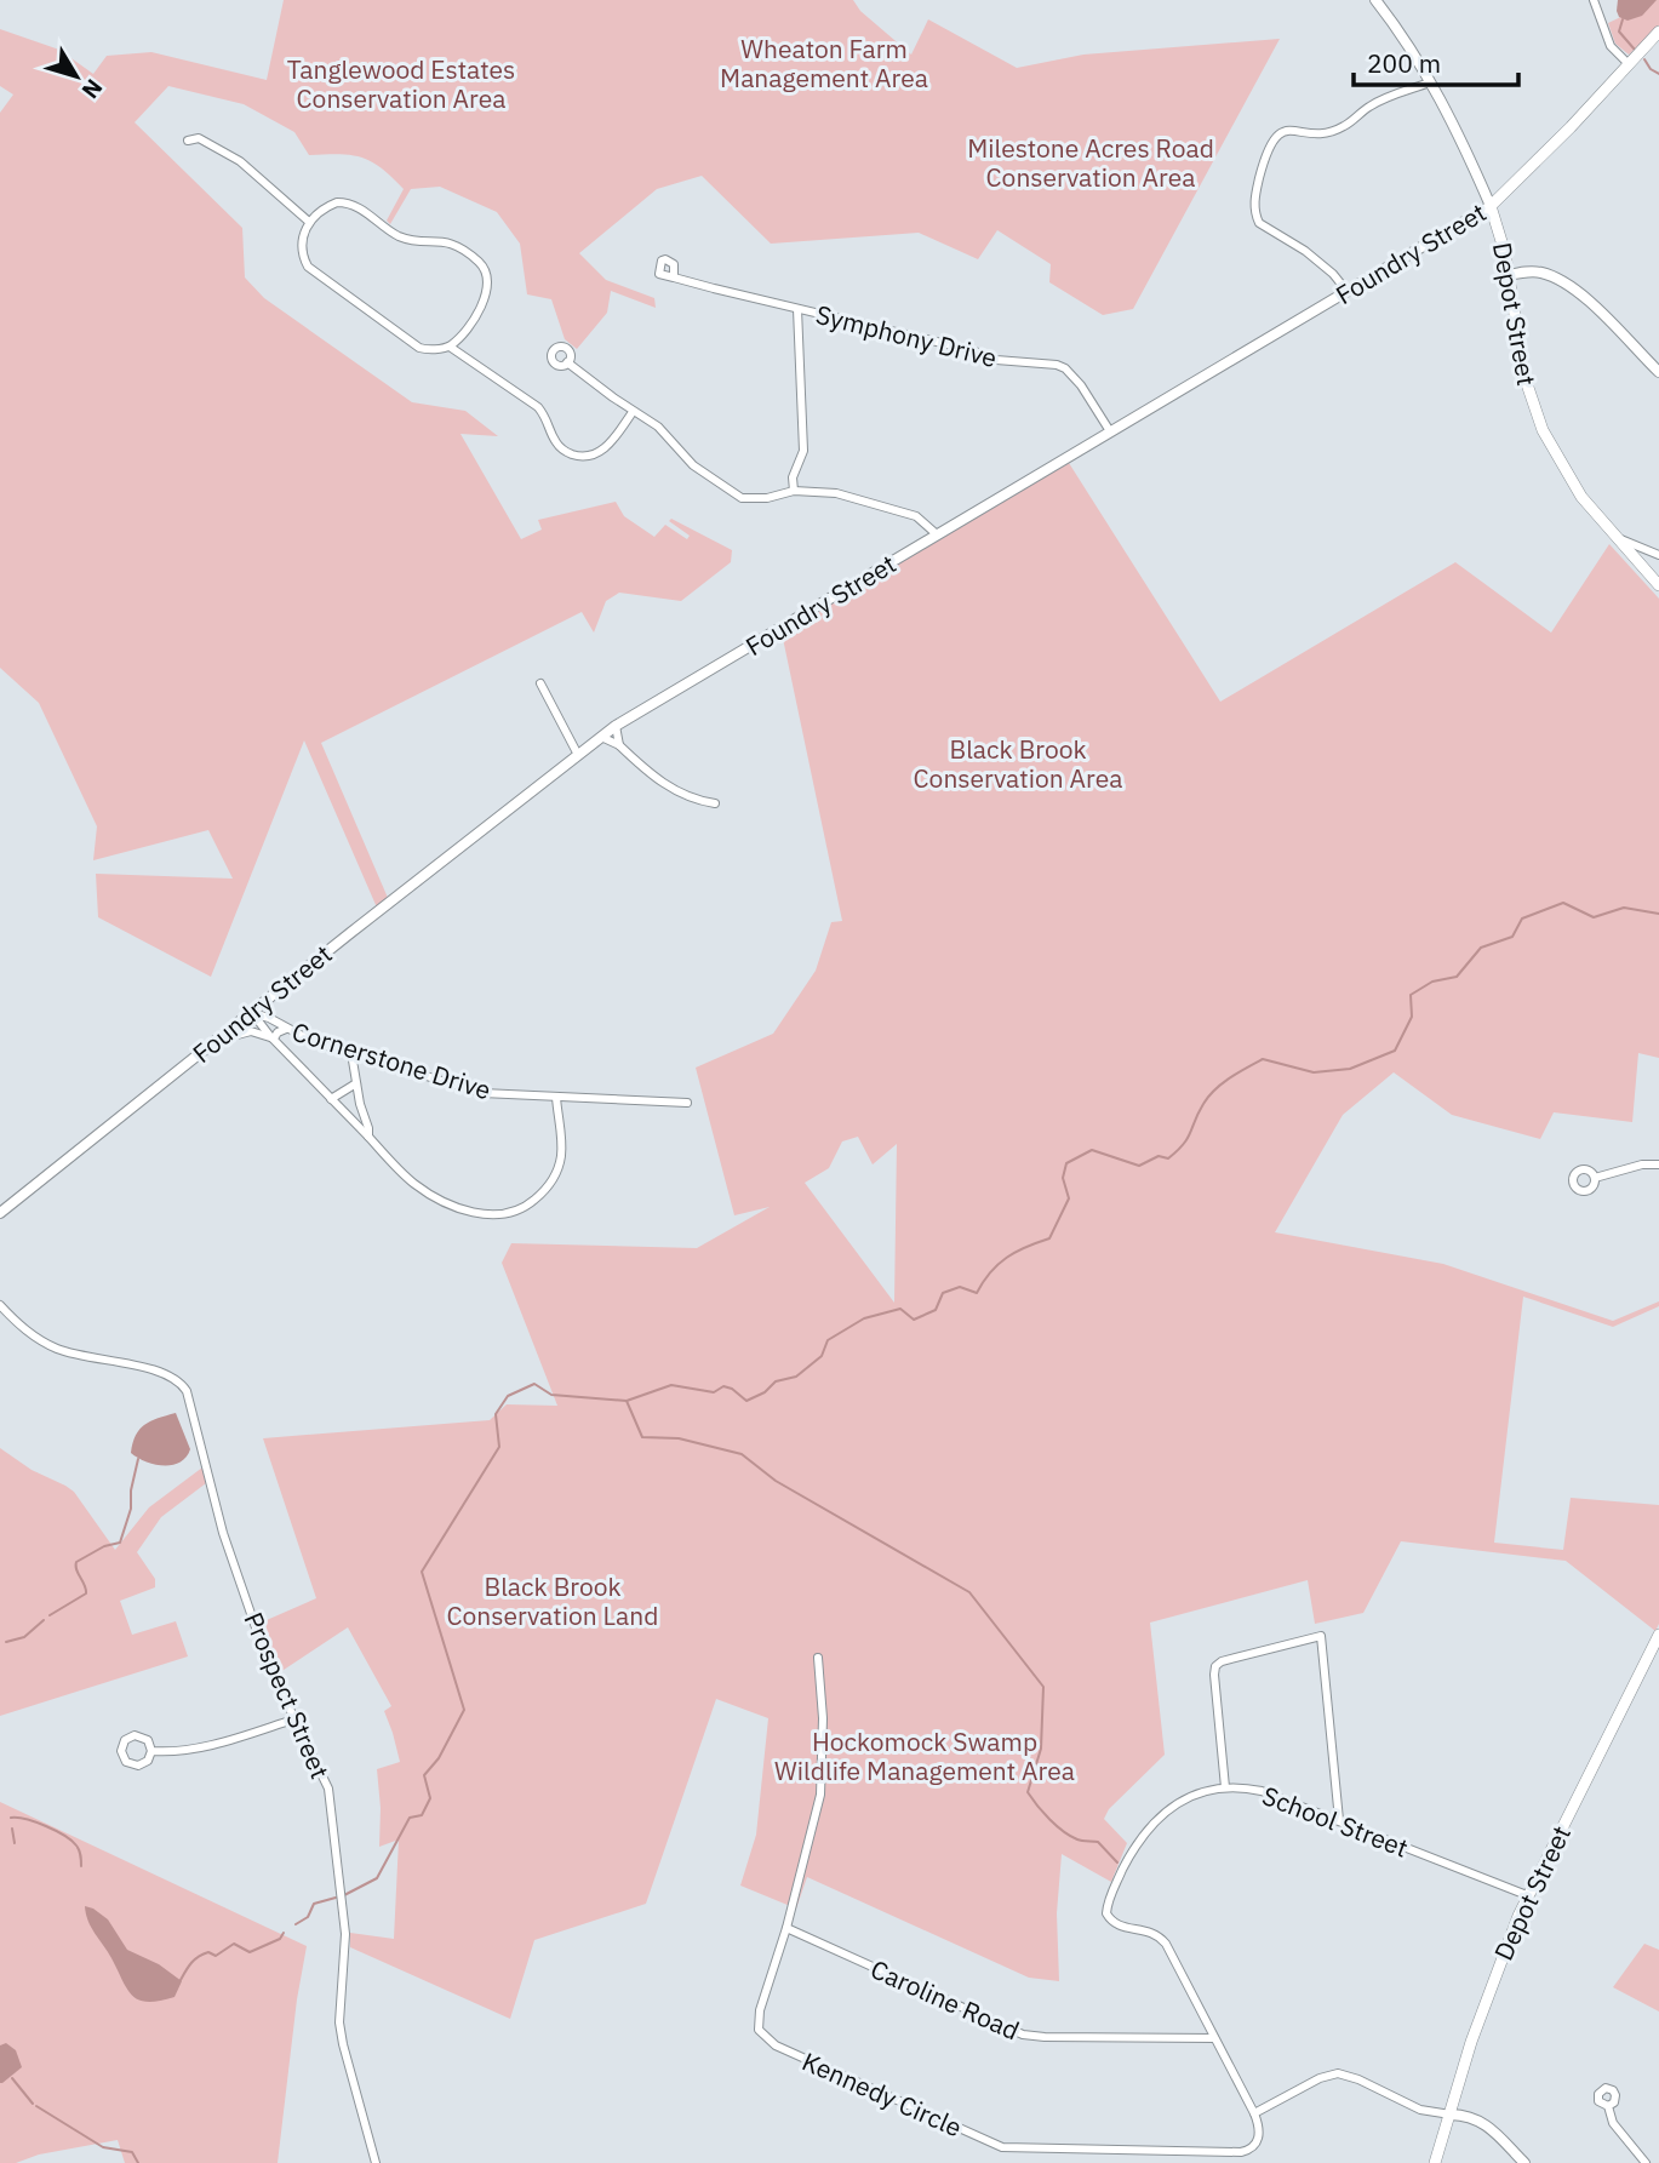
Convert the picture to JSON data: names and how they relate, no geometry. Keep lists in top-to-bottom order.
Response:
{
  "streets": {
    "highway": ["Foundry Street", "Depot Street"],
    "street": [
      "Symphony Drive",
      "Cornerstone Drive",
      "Prospect Street",
      "School Street",
      "Caroline Road",
      "Kennedy Circle"
    ]
  },
  "crossings": [
    ["Foundry Street", "Depot Street"],
    ["Foundry Street", "Symphony Drive"],
    ["Foundry Street", "Cornerstone Drive"],
    ["Depot Street", "School Street"],
    ["School Street", "Caroline Road"],
    ["Caroline Road", "Kennedy Circle"]
  ],
  "parks": [
    "Wheaton Farm Management Area",
    "Tanglewood Estates Conservation Area",
    "Milestone Acres Road Conservation Area",
    "Black Brook Conservation Area",
    "Black Brook Conservation Land",
    "Hockomock Swamp Wildlife Management Area"
  ],
  "scale_bar": "200 m",
  "north": "bottom right"
}
